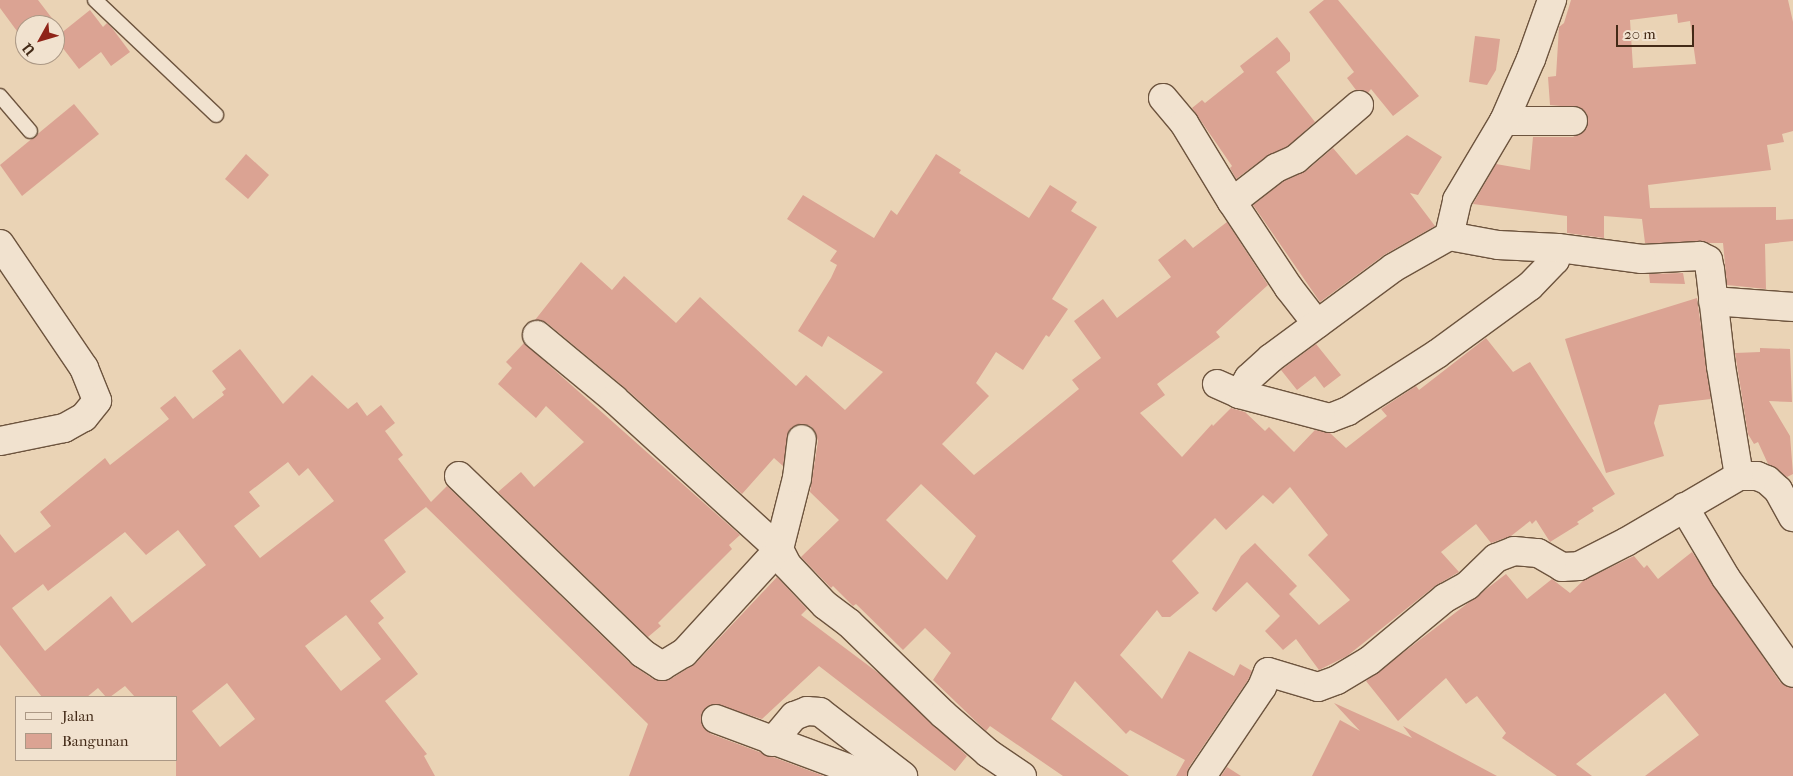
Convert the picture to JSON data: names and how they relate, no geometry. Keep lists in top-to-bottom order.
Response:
{
  "legend": ["Jalan", "Bangunan"],
  "scale_bar": "20 m",
  "north": "bottom left"
}
